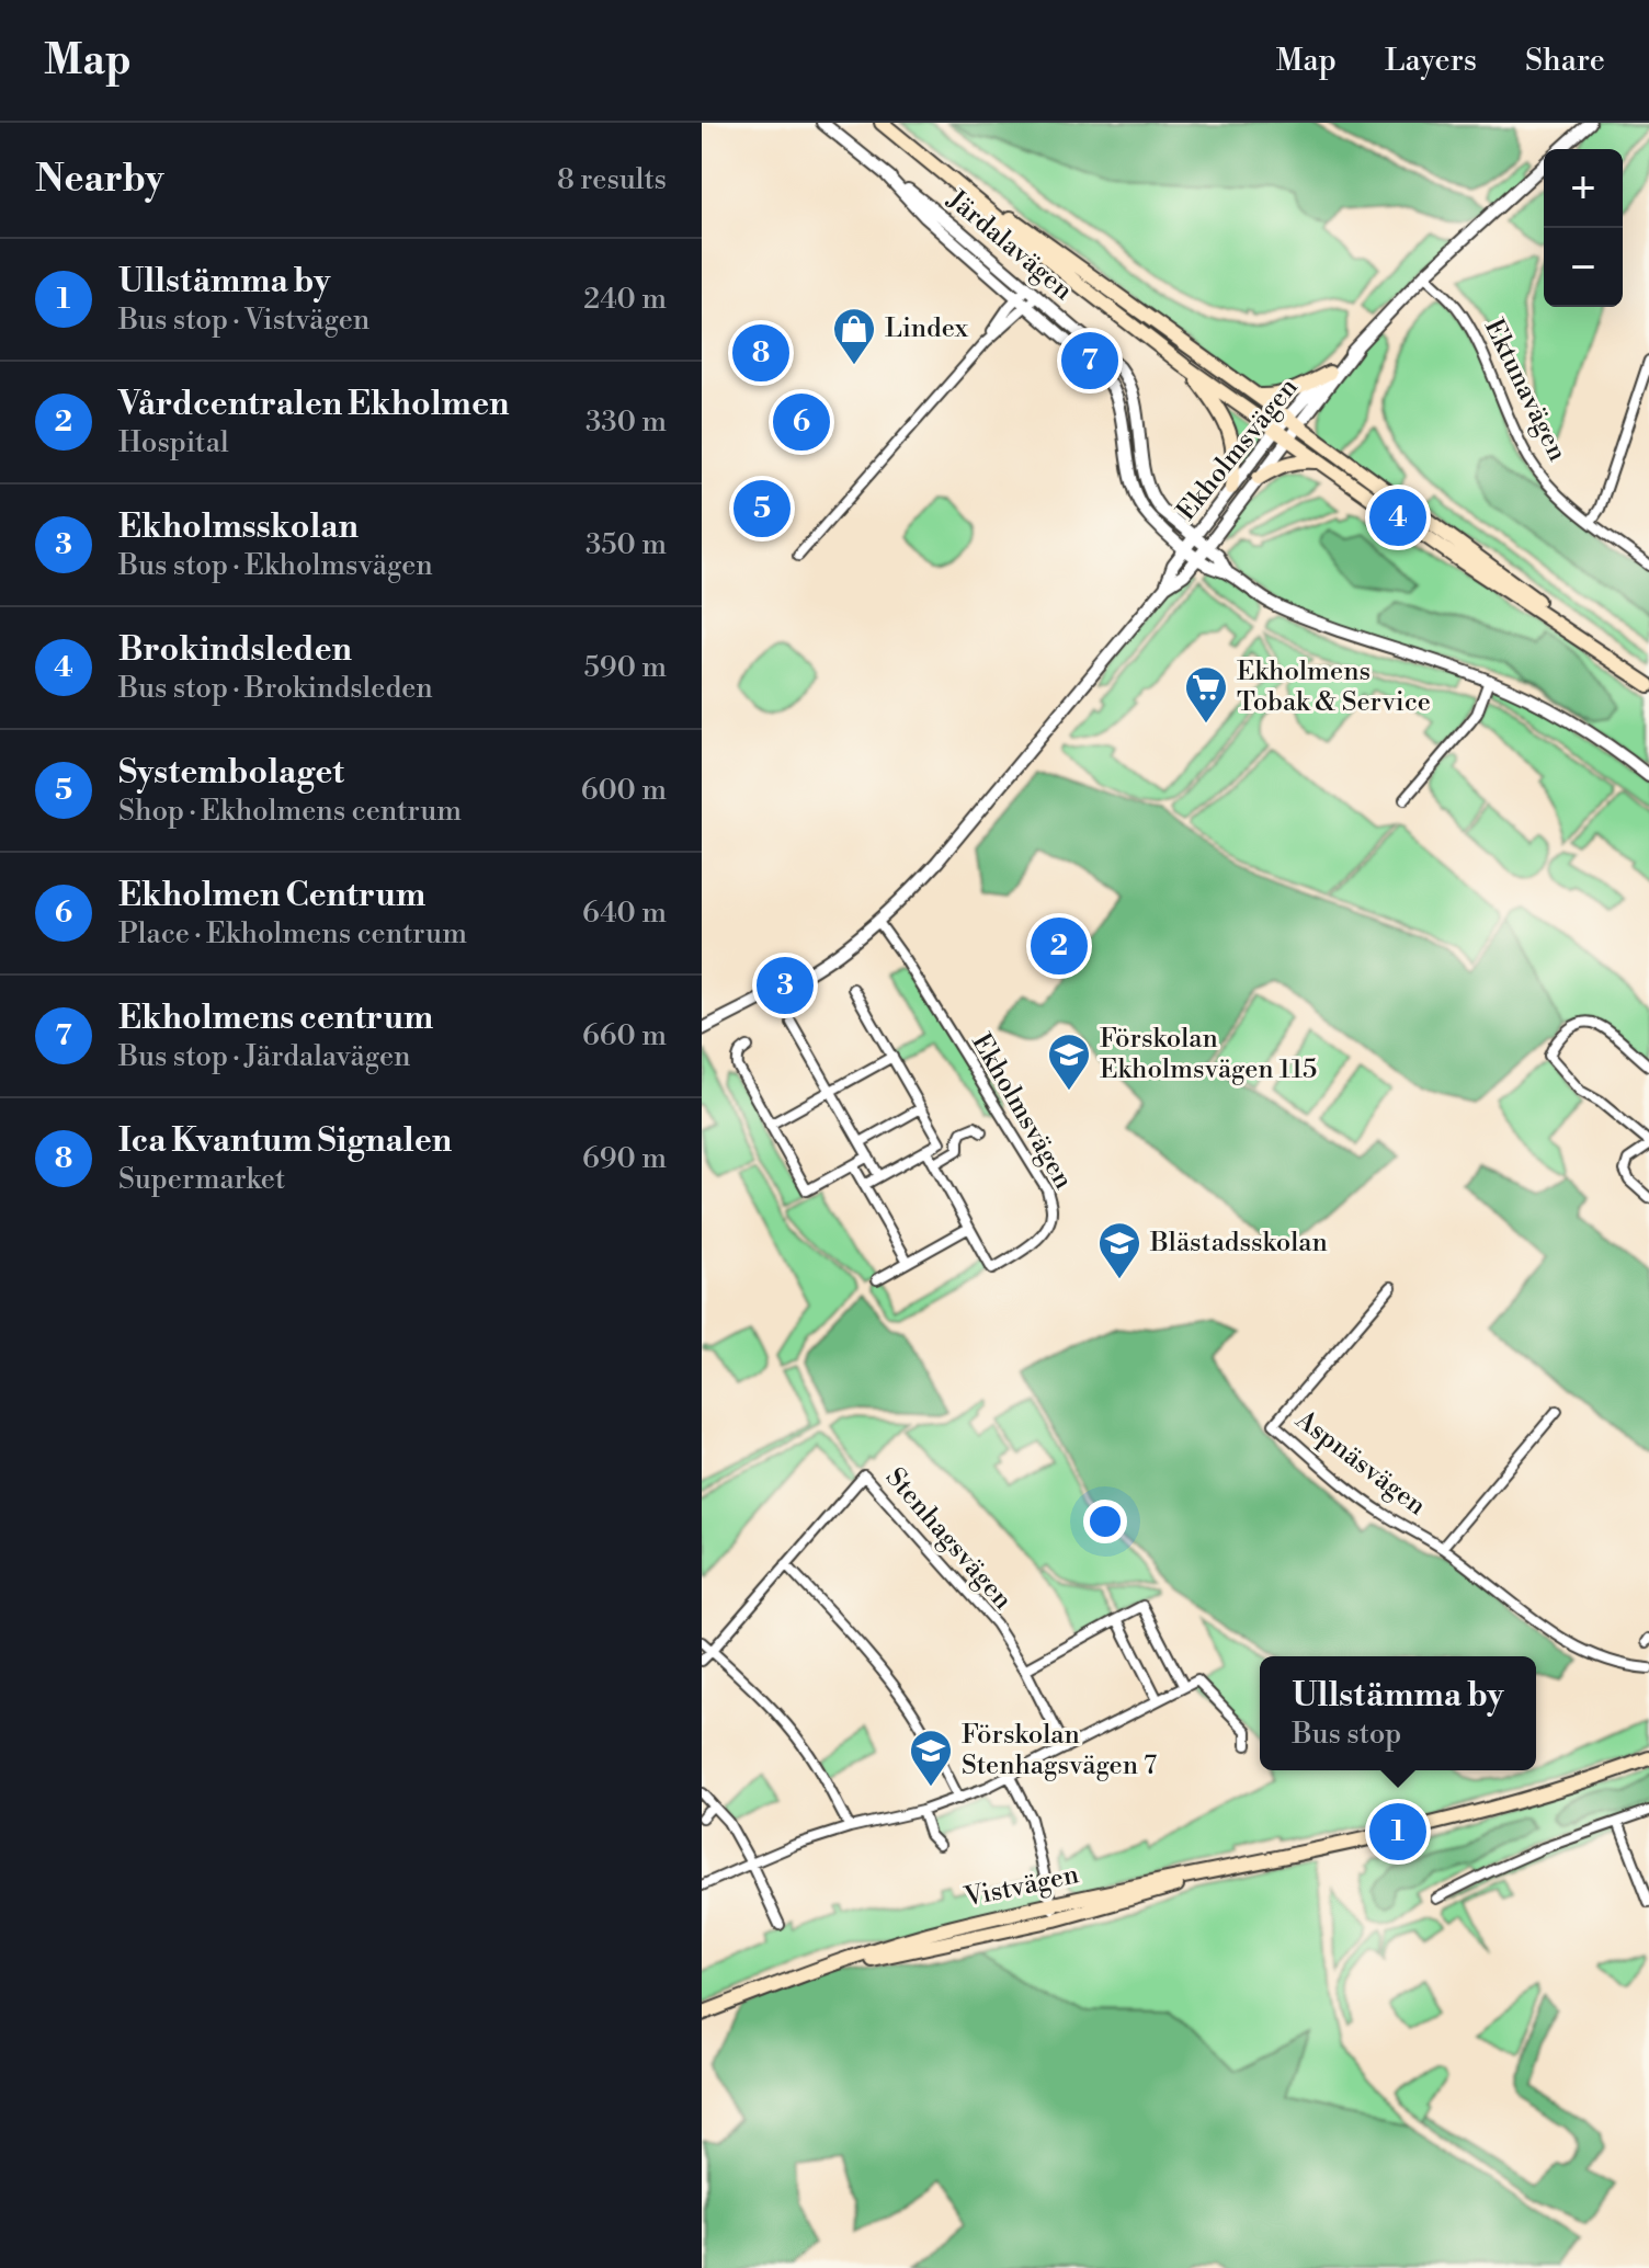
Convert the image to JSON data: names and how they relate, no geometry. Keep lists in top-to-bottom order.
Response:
{
  "streets": {
    "main road": ["Vistvägen"],
    "street": [
      "Järdalavägen",
      "Ektunavägen",
      "Ekholmsvägen",
      "Aspnäsvägen",
      "Stenhagsvägen"
    ]
  },
  "crossings": [
    ["Järdalavägen", "Ekholmsvägen"],
    ["Ektunavägen", "Ekholmsvägen"]
  ],
  "places": {
    "shop": ["Lindex"],
    "supermarket": ["Ekholmens Tobak & Service"],
    "school or university": ["Förskolan Ekholmsvägen 115", "Blästadsskolan", "Förskolan Stenhagsvägen 7"]
  },
  "page": {
    "header": "Map",
    "nav": ["Map", "Layers", "Share"],
    "heading": ["Nearby", "8 results"],
    "map_buttons": ["+", "−"],
    "list": [
      {
        "mark": "1",
        "name": "Ullstämma by",
        "note": "Bus stop · Vistvägen",
        "value": "240 m"
      },
      {
        "mark": "2",
        "name": "Vårdcentralen Ekholmen",
        "note": "Hospital",
        "value": "330 m"
      },
      {
        "mark": "3",
        "name": "Ekholmsskolan",
        "note": "Bus stop · Ekholmsvägen",
        "value": "350 m"
      },
      {
        "mark": "4",
        "name": "Brokindsleden",
        "note": "Bus stop · Brokindsleden",
        "value": "590 m"
      },
      {
        "mark": "5",
        "name": "Systembolaget",
        "note": "Shop · Ekholmens centrum",
        "value": "600 m"
      },
      {
        "mark": "6",
        "name": "Ekholmen Centrum",
        "note": "Place · Ekholmens centrum",
        "value": "640 m"
      },
      {
        "mark": "7",
        "name": "Ekholmens centrum",
        "note": "Bus stop · Järdalavägen",
        "value": "660 m"
      },
      {
        "mark": "8",
        "name": "Ica Kvantum Signalen",
        "note": "Supermarket",
        "value": "690 m"
      }
    ],
    "pins": [
      "8",
      "7",
      "6",
      "5",
      "4",
      "2",
      "3",
      "1"
    ],
    "popup": ["Ullstämma by", "Bus stop"]
  }
}
